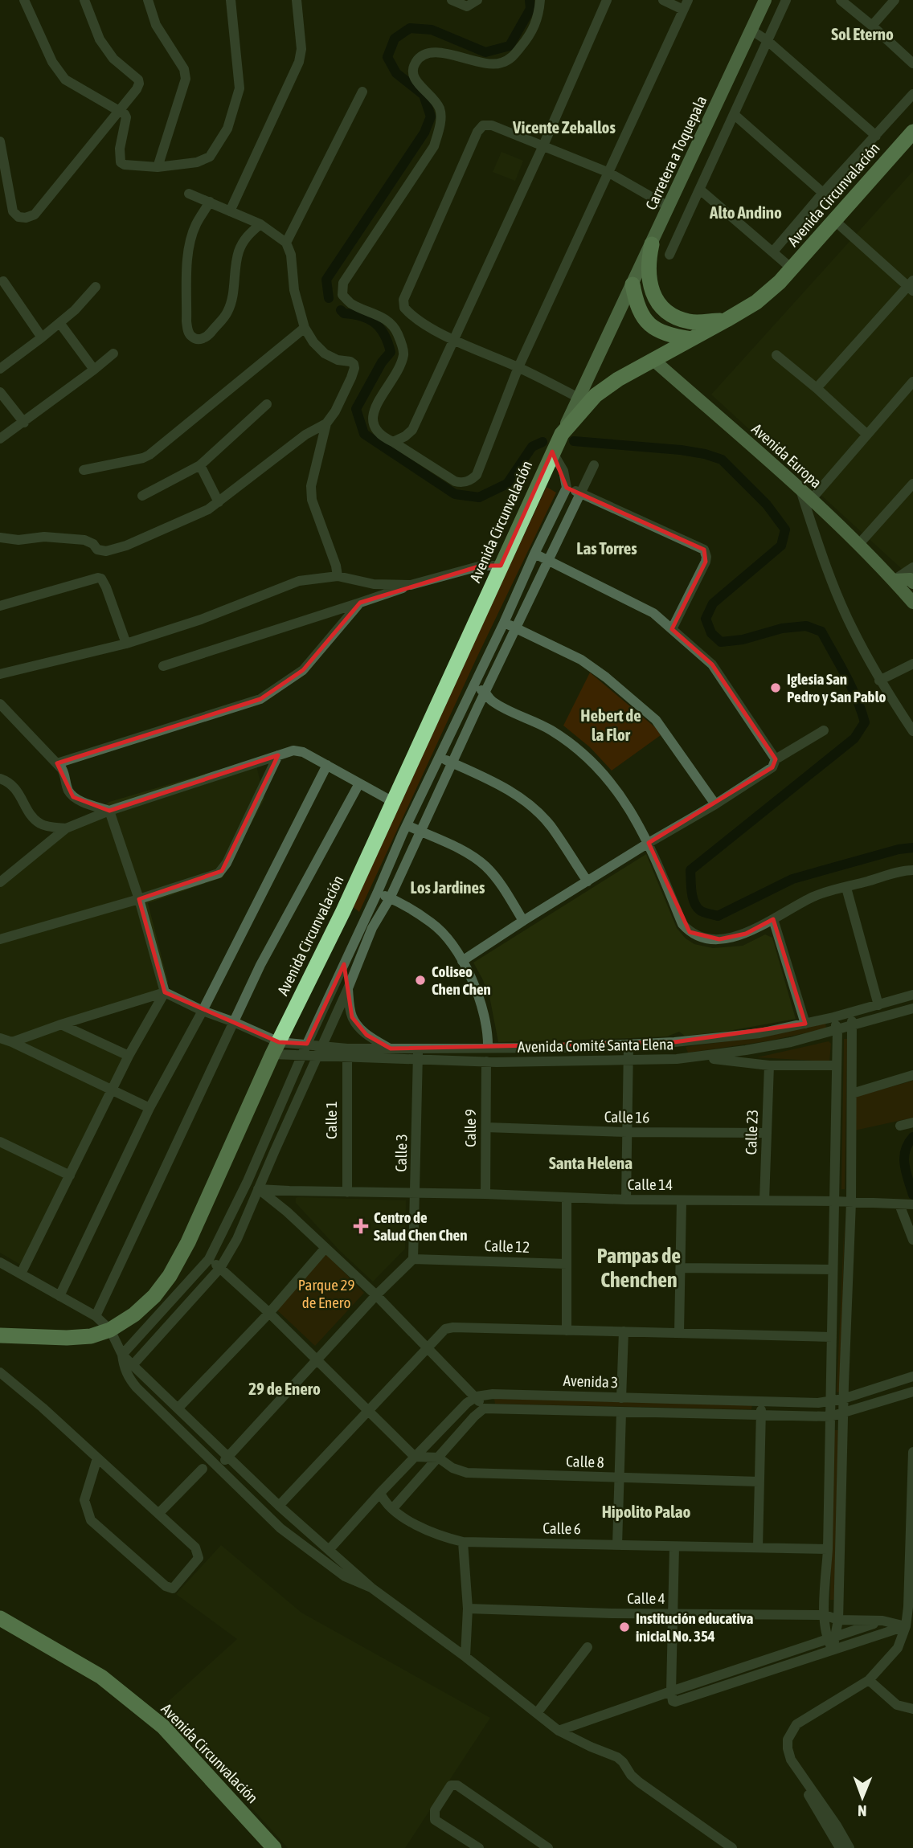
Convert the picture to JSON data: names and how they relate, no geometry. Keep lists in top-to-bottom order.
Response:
{
  "streets": {
    "highway": ["Avenida Circunvalación"],
    "main road": ["Carretera a Toquepala", "Avenida Europa"],
    "street": [
      "Avenida Comité Santa Elena",
      "Calle 16",
      "Calle 1",
      "Calle 9",
      "Calle 23",
      "Calle 3",
      "Calle 14",
      "Calle 12",
      "Avenida 3",
      "Calle 8",
      "Calle 6",
      "Calle 4"
    ]
  },
  "crossings": [
    ["Carretera a Toquepala", "Avenida Circunvalación"],
    ["Avenida Circunvalación", "Avenida Europa"],
    ["Avenida Circunvalación", "Avenida Comité Santa Elena"],
    ["Avenida Comité Santa Elena", "Calle 1"],
    ["Avenida Comité Santa Elena", "Calle 9"],
    ["Avenida Comité Santa Elena", "Calle 3"],
    ["Calle 16", "Calle 9"],
    ["Calle 16", "Calle 23"],
    ["Calle 1", "Calle 14"],
    ["Calle 9", "Calle 14"],
    ["Calle 23", "Calle 14"],
    ["Calle 3", "Calle 14"],
    ["Calle 3", "Calle 12"]
  ],
  "districts": [
    "Sol Eterno",
    "Vicente Zeballos",
    "Alto Andino",
    "Las Torres",
    "Hebert de la Flor",
    "Los Jardines",
    "Santa Helena",
    "Pampas de Chenchen",
    "29 de Enero",
    "Hipolito Palao"
  ],
  "parks": ["Parque 29 de Enero"],
  "places": {
    "other": ["Iglesia San Pedro y San Pablo", "Coliseo Chen Chen", "Institución educativa inicial No. 354"],
    "health": ["Centro de Salud Chen Chen"]
  },
  "north": "bottom"
}
